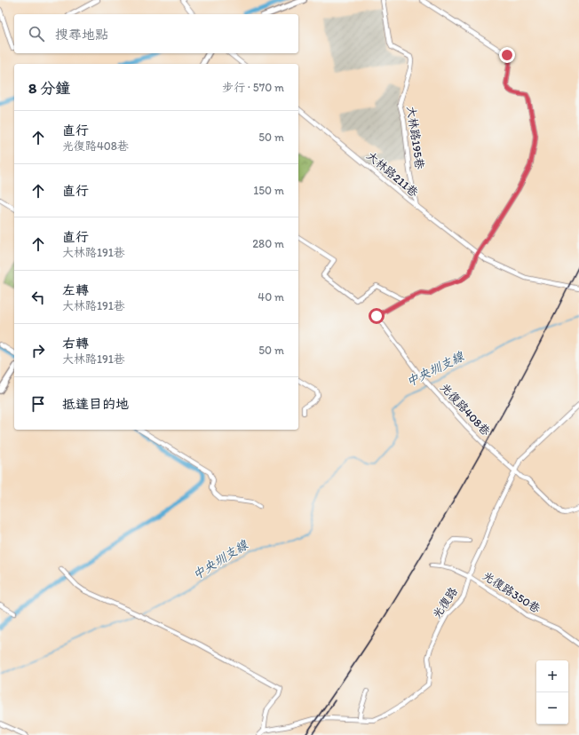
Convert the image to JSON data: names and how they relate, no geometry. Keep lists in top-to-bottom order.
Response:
{
  "streets": {
    "street": [
      "大林路195巷",
      "大林路211巷",
      "光復路408巷",
      "光復路350巷",
      "光復路"
    ]
  },
  "crossings": [
    ["大林路195巷", "大林路211巷"],
    ["光復路408巷", "光復路"],
    ["光復路350巷", "光復路"]
  ],
  "water": ["中央圳支線"],
  "page": {
    "search": "搜尋地點",
    "heading": ["8 分鐘", "步行 · 570 m"],
    "list": [
      ["直行", "光復路408巷", "50 m"],
      ["直行", "150 m"],
      ["直行", "大林路191巷", "280 m"],
      ["左轉", "大林路191巷", "40 m"],
      ["右轉", "大林路191巷", "50 m"],
      "抵達目的地"
    ],
    "map_buttons": ["+", "−"]
  }
}
